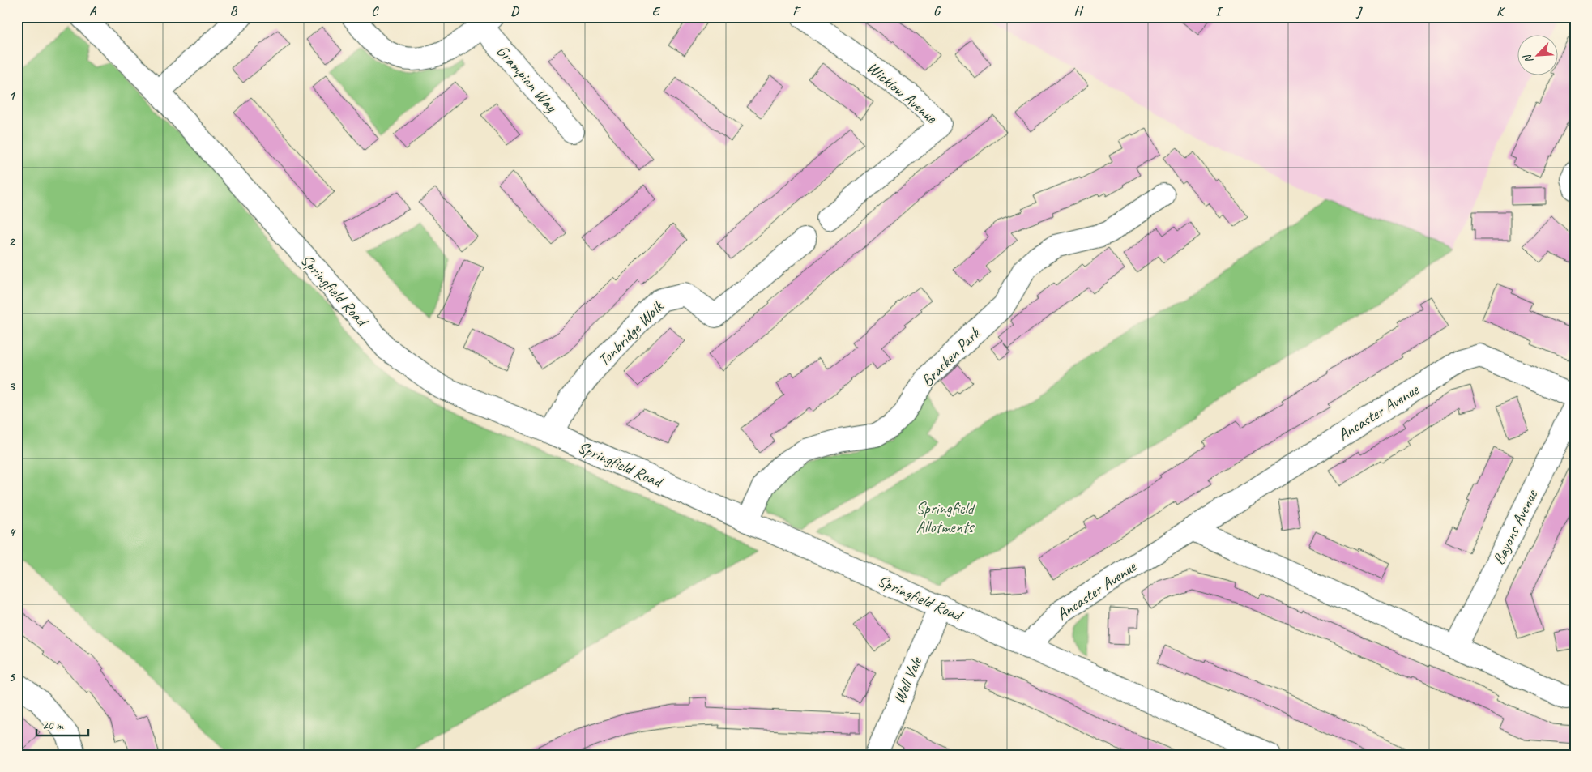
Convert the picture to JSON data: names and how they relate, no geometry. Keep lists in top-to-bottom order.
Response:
{
  "streets": {
    "street": [
      "Grampian Way",
      "Wicklow Avenue",
      "Springfield Road",
      "Tonbridge Walk",
      "Bracken Park",
      "Ancaster Avenue",
      "Bayons Avenue",
      "Well Vale"
    ]
  },
  "crossings": [
    ["Springfield Road", "Tonbridge Walk"],
    ["Springfield Road", "Bracken Park"],
    ["Springfield Road", "Ancaster Avenue"],
    ["Springfield Road", "Well Vale"]
  ],
  "parks": ["Springfield Allotments"],
  "scale_bar": "20 m",
  "north": "bottom left",
  "grid": {
    "columns": [
      "A",
      "B",
      "C",
      "D",
      "E",
      "F",
      "G",
      "H",
      "I",
      "J",
      "K"
    ],
    "rows": [
      "1",
      "2",
      "3",
      "4",
      "5"
    ]
  }
}
